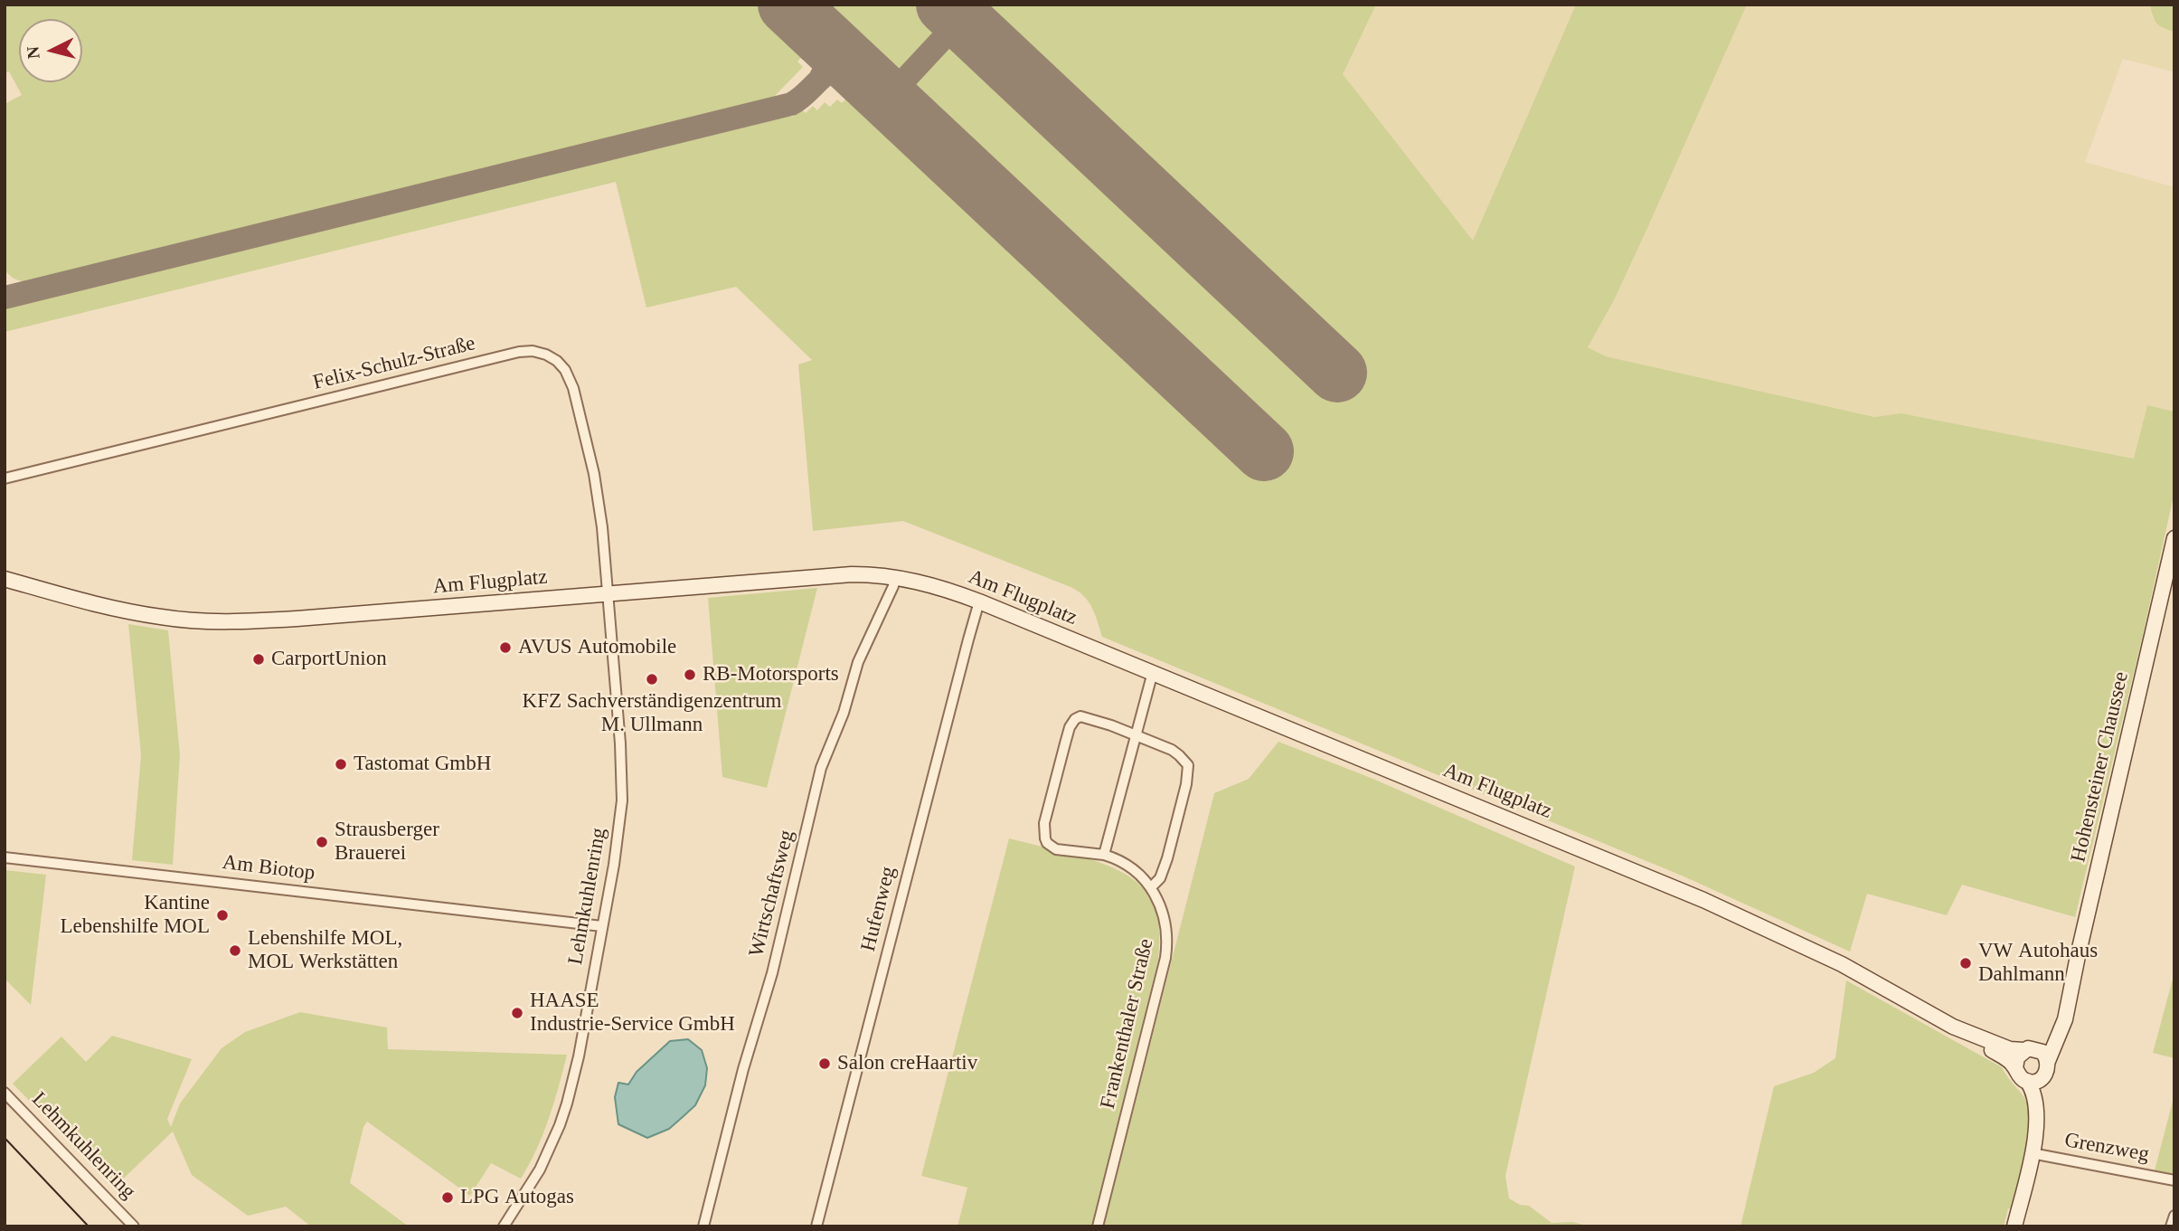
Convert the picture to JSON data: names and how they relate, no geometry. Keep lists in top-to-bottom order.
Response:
{
  "streets": {
    "street": [
      "Felix-Schulz-Straße",
      "Am Flugplatz",
      "Hohensteiner Chaussee",
      "Am Biotop",
      "Wirtschaftsweg",
      "Lehmkuhlenring",
      "Hufenweg",
      "Frankenthaler Straße",
      "Grenzweg"
    ]
  },
  "crossings": [
    ["Felix-Schulz-Straße", "Am Flugplatz"],
    ["Felix-Schulz-Straße", "Lehmkuhlenring"],
    ["Am Flugplatz", "Hohensteiner Chaussee"],
    ["Am Flugplatz", "Wirtschaftsweg"],
    ["Am Flugplatz", "Lehmkuhlenring"],
    ["Am Flugplatz", "Hufenweg"],
    ["Am Biotop", "Lehmkuhlenring"]
  ],
  "places": [
    "AVUS Automobile",
    "CarportUnion",
    "RB-Motorsports",
    "KFZ Sachverständigenzentrum M. Ullmann",
    "Tastomat GmbH",
    "Strausberger Brauerei",
    "Kantine Lebenshilfe MOL",
    "Lebenshilfe MOL, MOL Werkstätten",
    "VW Autohaus Dahlmann",
    "HAASE Industrie-Service GmbH",
    "Salon creHaartiv",
    "LPG Autogas"
  ],
  "north": "left"
}
